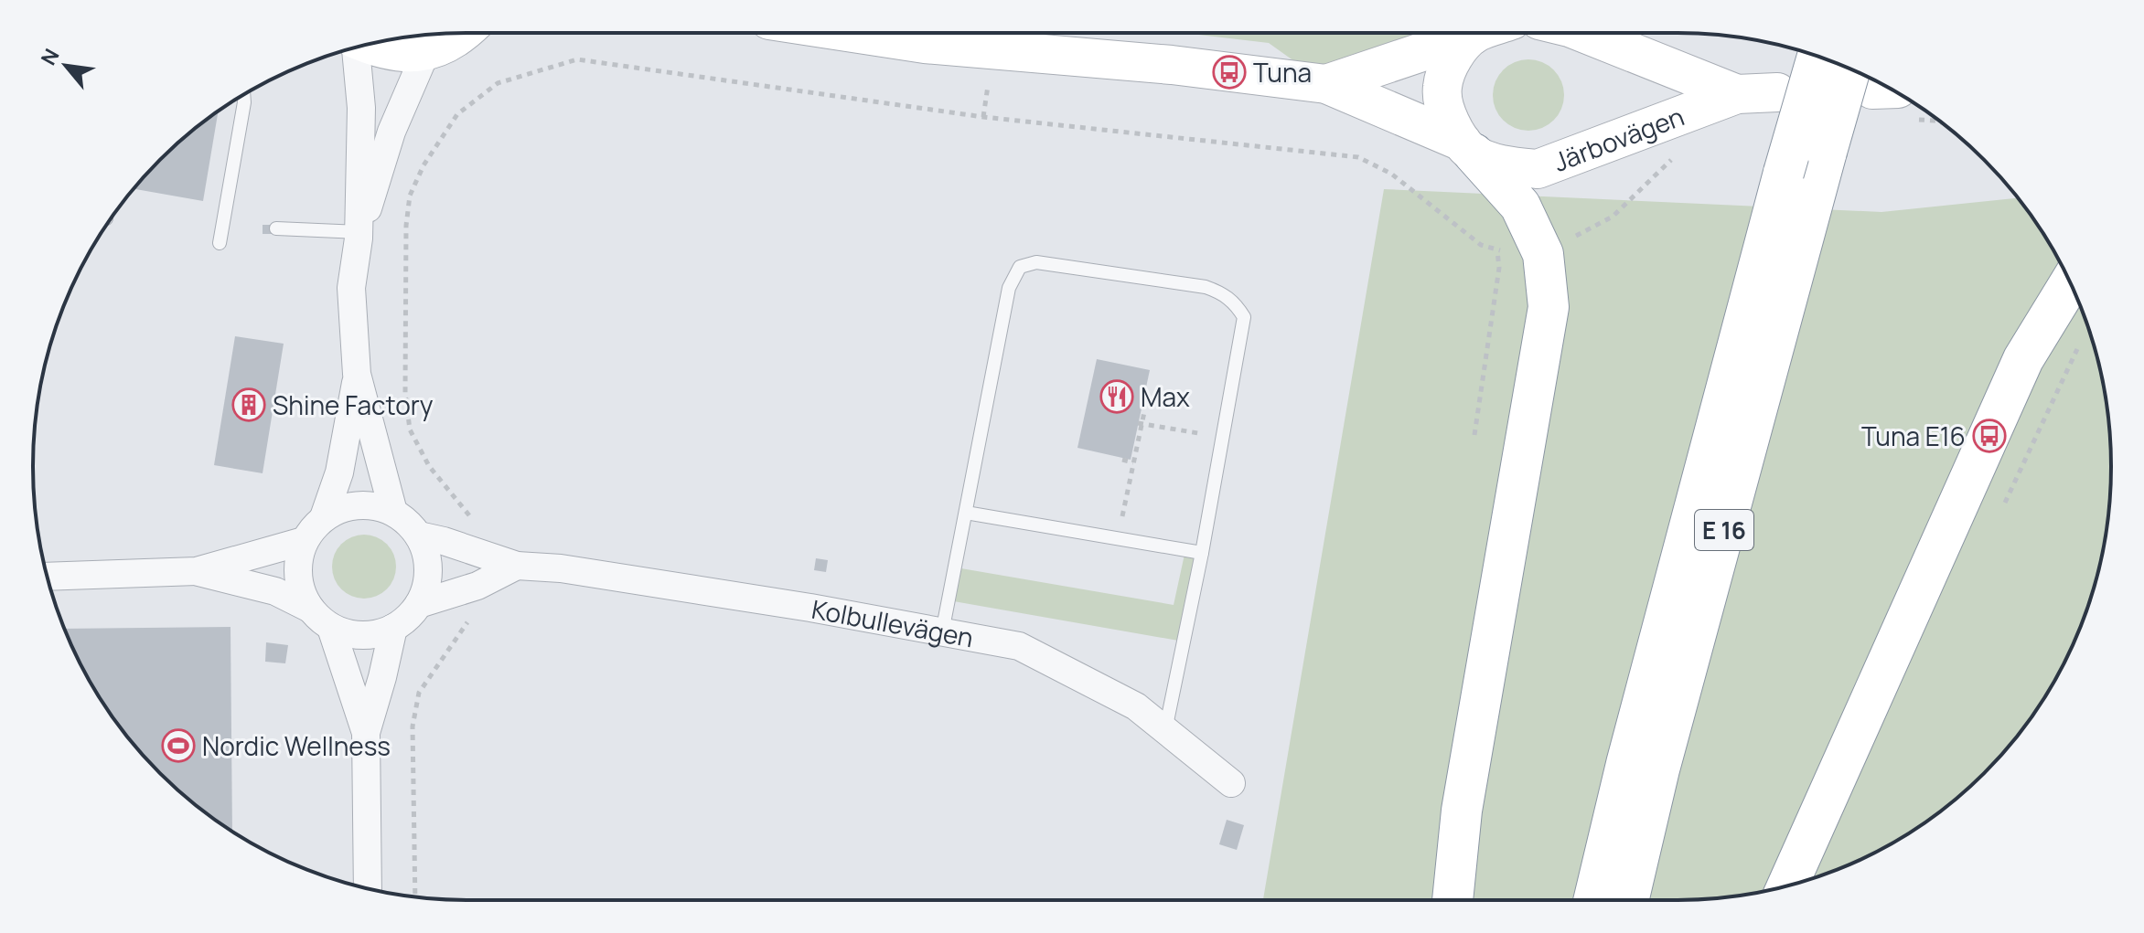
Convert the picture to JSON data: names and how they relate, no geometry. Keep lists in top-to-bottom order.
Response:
{
  "streets": {
    "highway": ["E 16"],
    "main road": ["Järbovägen"],
    "street": ["Kolbullevägen"]
  },
  "places": {
    "bus stop": ["Tuna", "Tuna E16"],
    "restaurant": ["Max"],
    "building": ["Shine Factory"],
    "sports": ["Nordic Wellness"]
  },
  "north": "top left"
}
